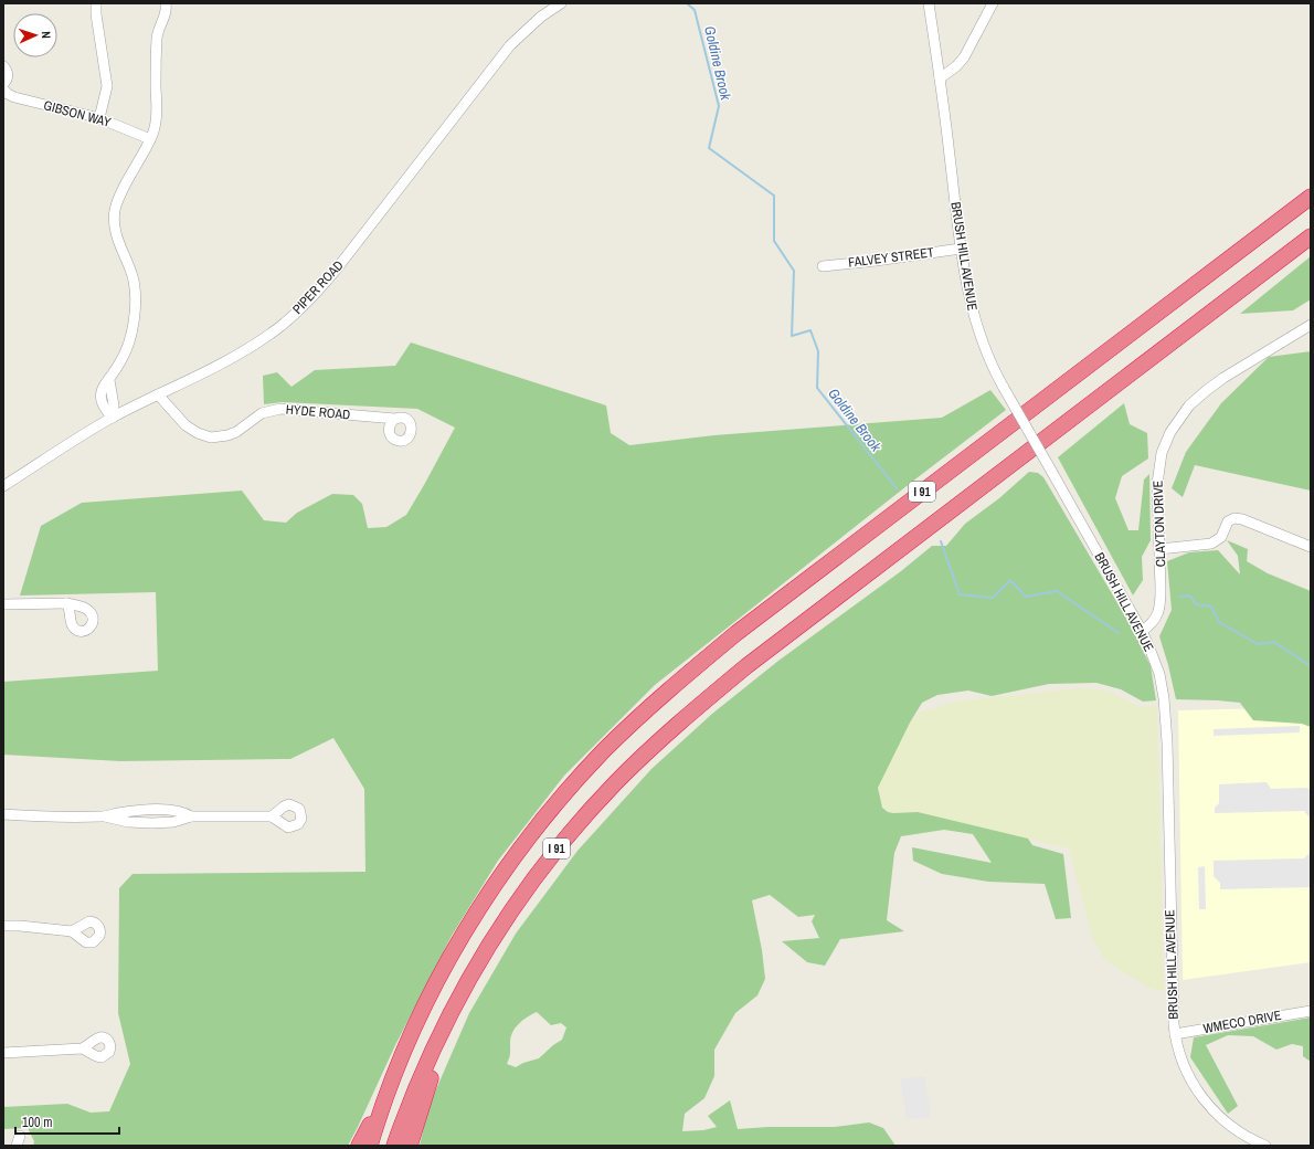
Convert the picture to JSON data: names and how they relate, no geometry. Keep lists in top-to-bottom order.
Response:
{
  "streets": {
    "highway": ["I 91"],
    "street": [
      "GIBSON WAY",
      "BRUSH HILL AVENUE",
      "FALVEY STREET",
      "PIPER ROAD",
      "HYDE ROAD",
      "CLAYTON DRIVE",
      "WMECO DRIVE"
    ]
  },
  "crossings": [
    ["BRUSH HILL AVENUE", "FALVEY STREET"],
    ["BRUSH HILL AVENUE", "CLAYTON DRIVE"],
    ["BRUSH HILL AVENUE", "WMECO DRIVE"],
    ["PIPER ROAD", "HYDE ROAD"]
  ],
  "water": ["Goldine Brook"],
  "scale_bar": "100 m",
  "north": "right"
}
